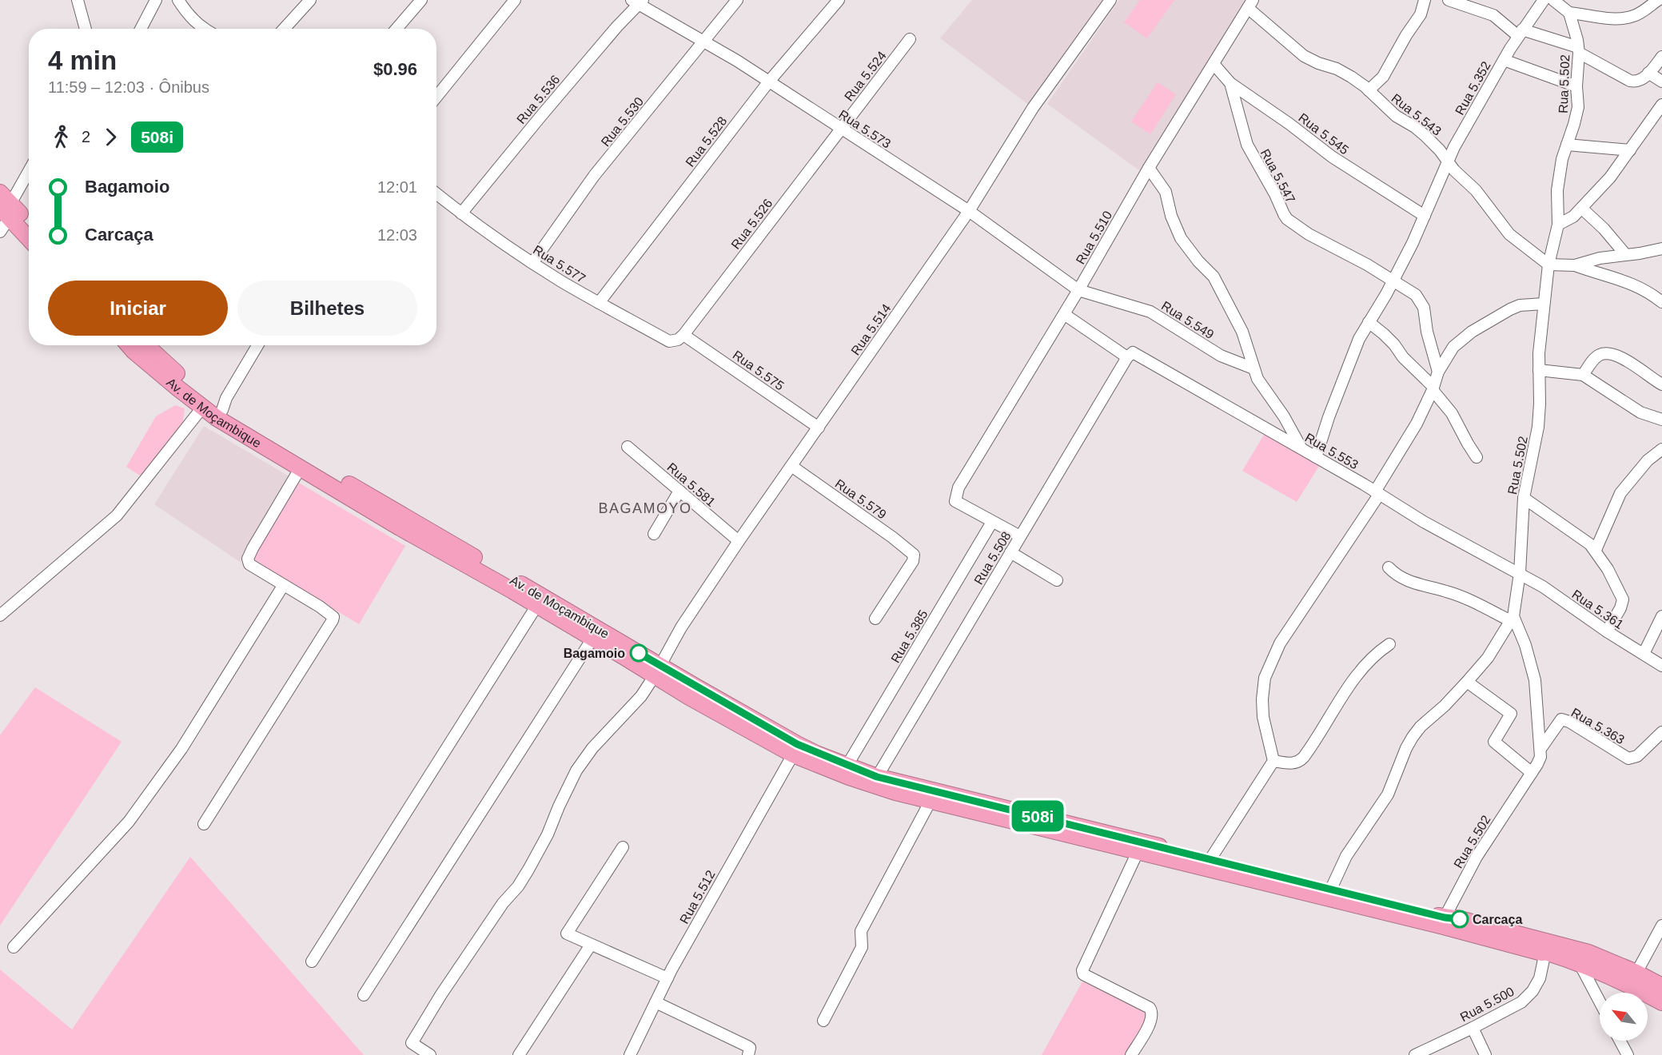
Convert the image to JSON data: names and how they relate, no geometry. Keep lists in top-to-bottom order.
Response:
{
  "streets": {
    "highway": ["Av. de Moçambique"],
    "street": [
      "Rua 5.524",
      "Rua 5.502",
      "Rua 5.352",
      "Rua 5.536",
      "Rua 5.543",
      "Rua 5.530",
      "Rua 5.573",
      "Rua 5.545",
      "Rua 5.528",
      "Rua 5.547",
      "Rua 5.526",
      "Rua 5.510",
      "Rua 5.577",
      "Rua 5.549",
      "Rua 5.514",
      "Rua 5.575",
      "Rua 5.553",
      "Rua 5.581",
      "Rua 5.579",
      "Rua 5.508",
      "Rua 5.361",
      "Rua 5.385",
      "Rua 5.363",
      "Rua 5.512",
      "Rua 5.500"
    ]
  },
  "crossings": [
    ["Rua 5.524", "Rua 5.573"],
    ["Rua 5.524", "Rua 5.526"],
    ["Rua 5.502", "Rua 5.543"],
    ["Rua 5.502", "Av. de Moçambique"],
    ["Rua 5.502", "Rua 5.553"],
    ["Rua 5.502", "Rua 5.361"],
    ["Rua 5.502", "Rua 5.363"],
    ["Rua 5.352", "Rua 5.543"],
    ["Rua 5.352", "Rua 5.545"],
    ["Rua 5.352", "Rua 5.547"],
    ["Rua 5.352", "Rua 5.553"],
    ["Rua 5.536", "Rua 5.573"],
    ["Rua 5.536", "Rua 5.577"],
    ["Rua 5.543", "Rua 5.510"],
    ["Rua 5.530", "Rua 5.573"],
    ["Rua 5.530", "Rua 5.577"],
    ["Rua 5.573", "Rua 5.528"],
    ["Rua 5.573", "Rua 5.526"],
    ["Rua 5.573", "Rua 5.510"],
    ["Rua 5.573", "Rua 5.549"],
    ["Rua 5.573", "Rua 5.514"],
    ["Rua 5.545", "Rua 5.547"],
    ["Rua 5.545", "Rua 5.510"],
    ["Rua 5.528", "Rua 5.577"],
    ["Rua 5.526", "Rua 5.577"],
    ["Rua 5.526", "Rua 5.575"],
    ["Rua 5.510", "Rua 5.549"],
    ["Rua 5.510", "Rua 5.553"],
    ["Rua 5.510", "Rua 5.385"],
    ["Rua 5.577", "Rua 5.575"],
    ["Rua 5.514", "Rua 5.575"],
    ["Rua 5.514", "Av. de Moçambique"],
    ["Rua 5.514", "Rua 5.581"],
    ["Rua 5.514", "Rua 5.579"],
    ["Av. de Moçambique", "Rua 5.508"],
    ["Av. de Moçambique", "Rua 5.385"],
    ["Av. de Moçambique", "Rua 5.512"],
    ["Av. de Moçambique", "Rua 5.500"],
    ["Rua 5.553", "Rua 5.508"],
    ["Rua 5.553", "Rua 5.361"]
  ],
  "districts": ["BAGAMOYO"],
  "places": ["Bagamoio", "Carcaça"],
  "lines": ["bus line 508i"],
  "north": "top left",
  "page": {
    "on_map": "508i",
    "heading": ["4 min", "11:59 – 12:03 · Ônibus", "$0.96"],
    "legs": ["2", "508i"],
    "list": [
      {
        "name": "Bagamoio",
        "value": "12:01"
      },
      {
        "name": "Carcaça",
        "value": "12:03"
      }
    ],
    "buttons": ["Iniciar", "Bilhetes"]
  }
}
